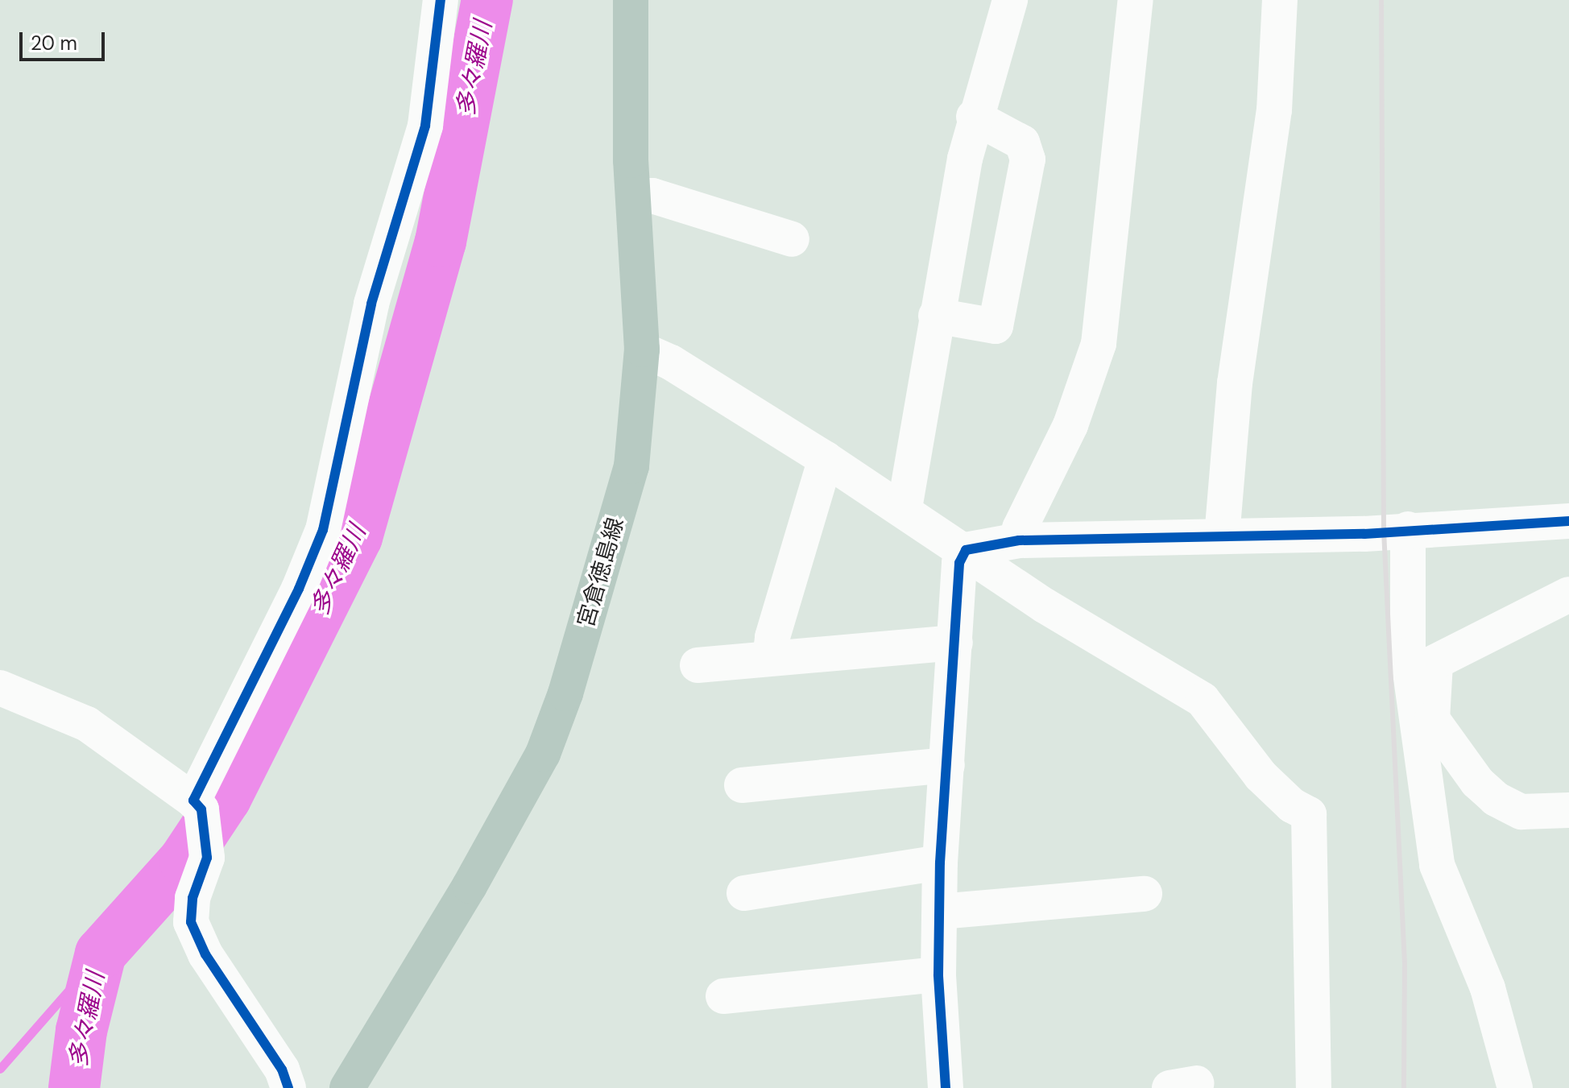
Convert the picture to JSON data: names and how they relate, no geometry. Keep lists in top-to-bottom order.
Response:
{
  "streets": {
    "main road": ["宮倉徳島線"]
  },
  "water": ["多々羅川"],
  "scale_bar": "20 m"
}
